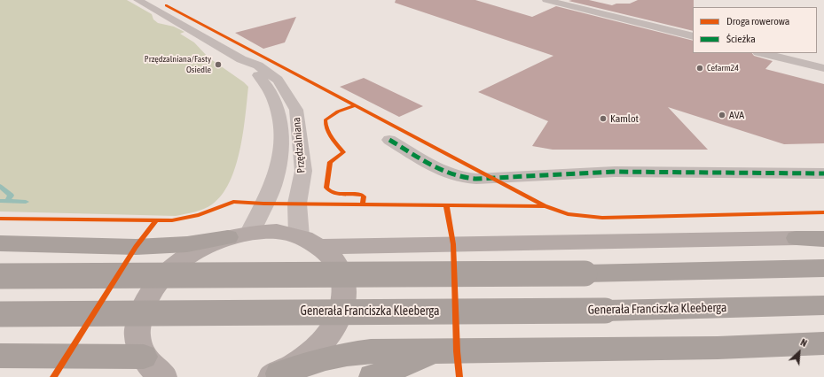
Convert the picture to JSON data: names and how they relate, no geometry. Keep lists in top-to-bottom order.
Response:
{
  "streets": {
    "highway": ["Generała Franciszka Kleeberga"],
    "street": ["Przędzalniana"]
  },
  "places": [
    "Przędzalniana/Fasty Osiedle",
    "Cefarm24",
    "AVA",
    "Kamlot"
  ],
  "legend": ["Droga rowerowa", "Ścieżka"],
  "north": "top right"
}
